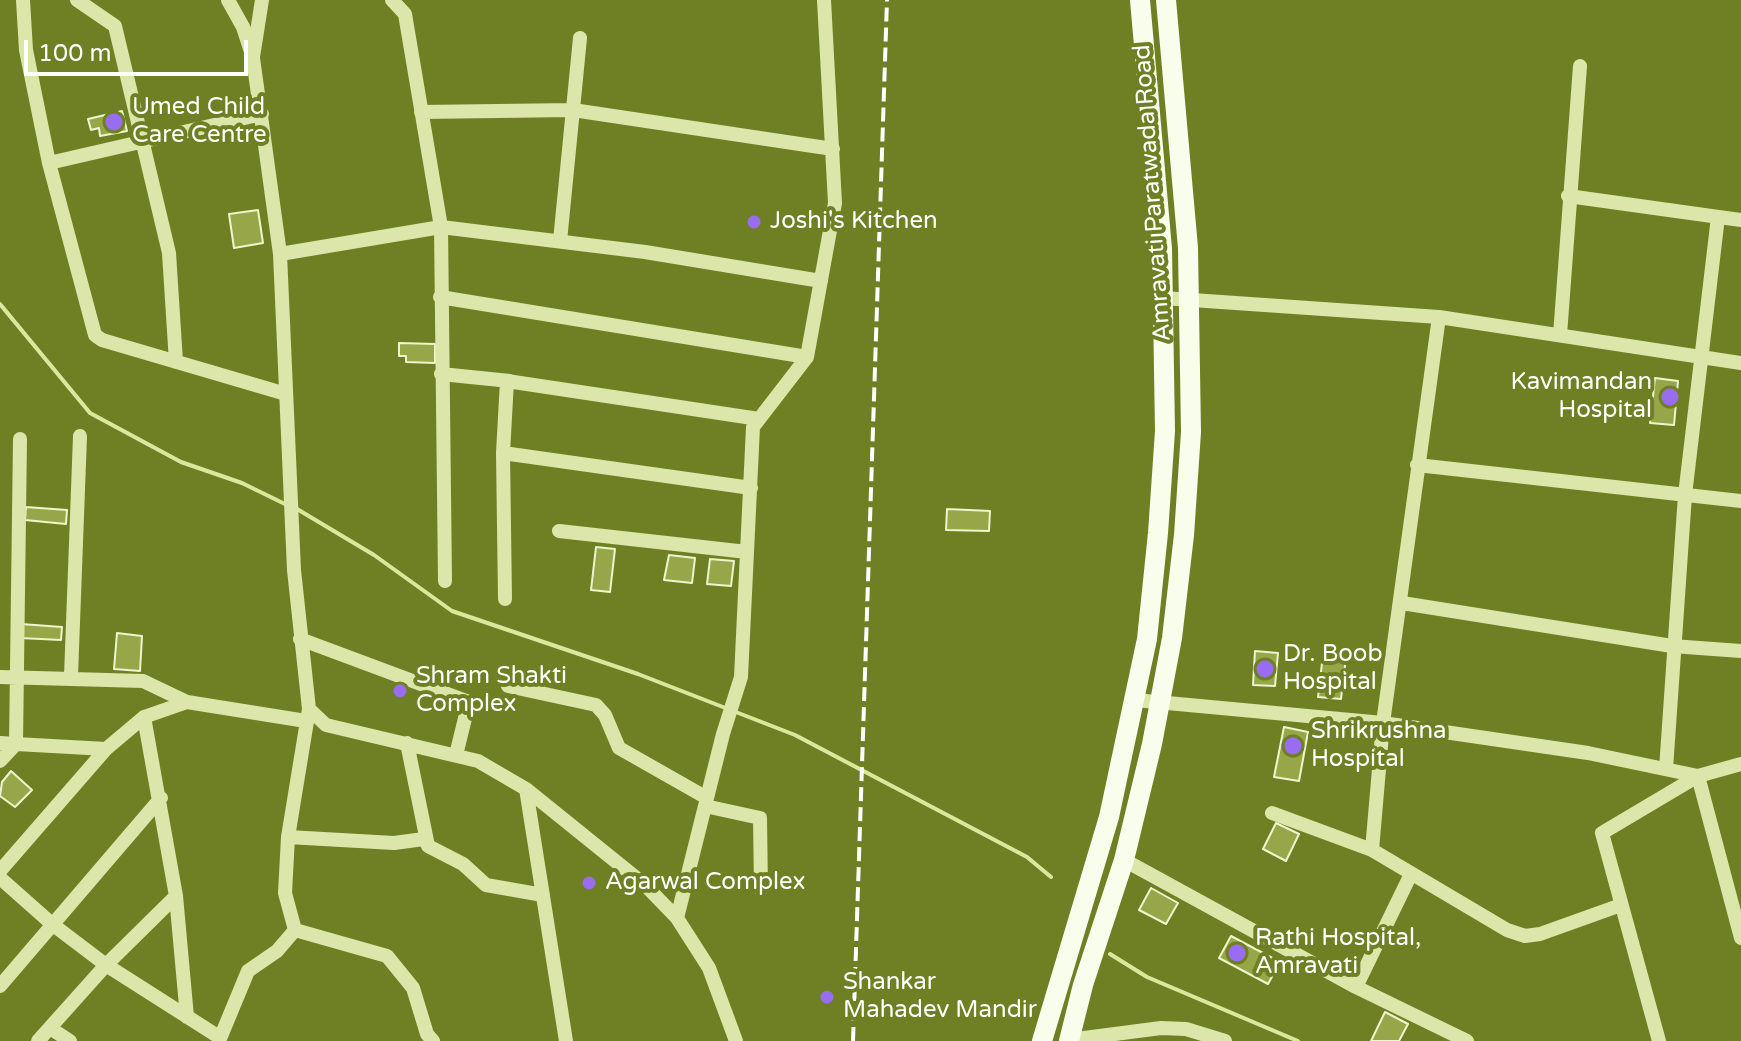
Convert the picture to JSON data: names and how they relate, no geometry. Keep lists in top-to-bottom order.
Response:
{
  "streets": {
    "main road": ["Amravati Paratwada Road"]
  },
  "places": [
    "Umed Child Care Centre",
    "Joshi's Kitchen",
    "Kavimandan Hospital",
    "Dr. Boob Hospital",
    "Shram Shakti Complex",
    "Shrikrushna Hospital",
    "Agarwal Complex",
    "Rathi Hospital, Amravati",
    "Shankar Mahadev Mandir"
  ],
  "scale_bar": "100 m"
}
